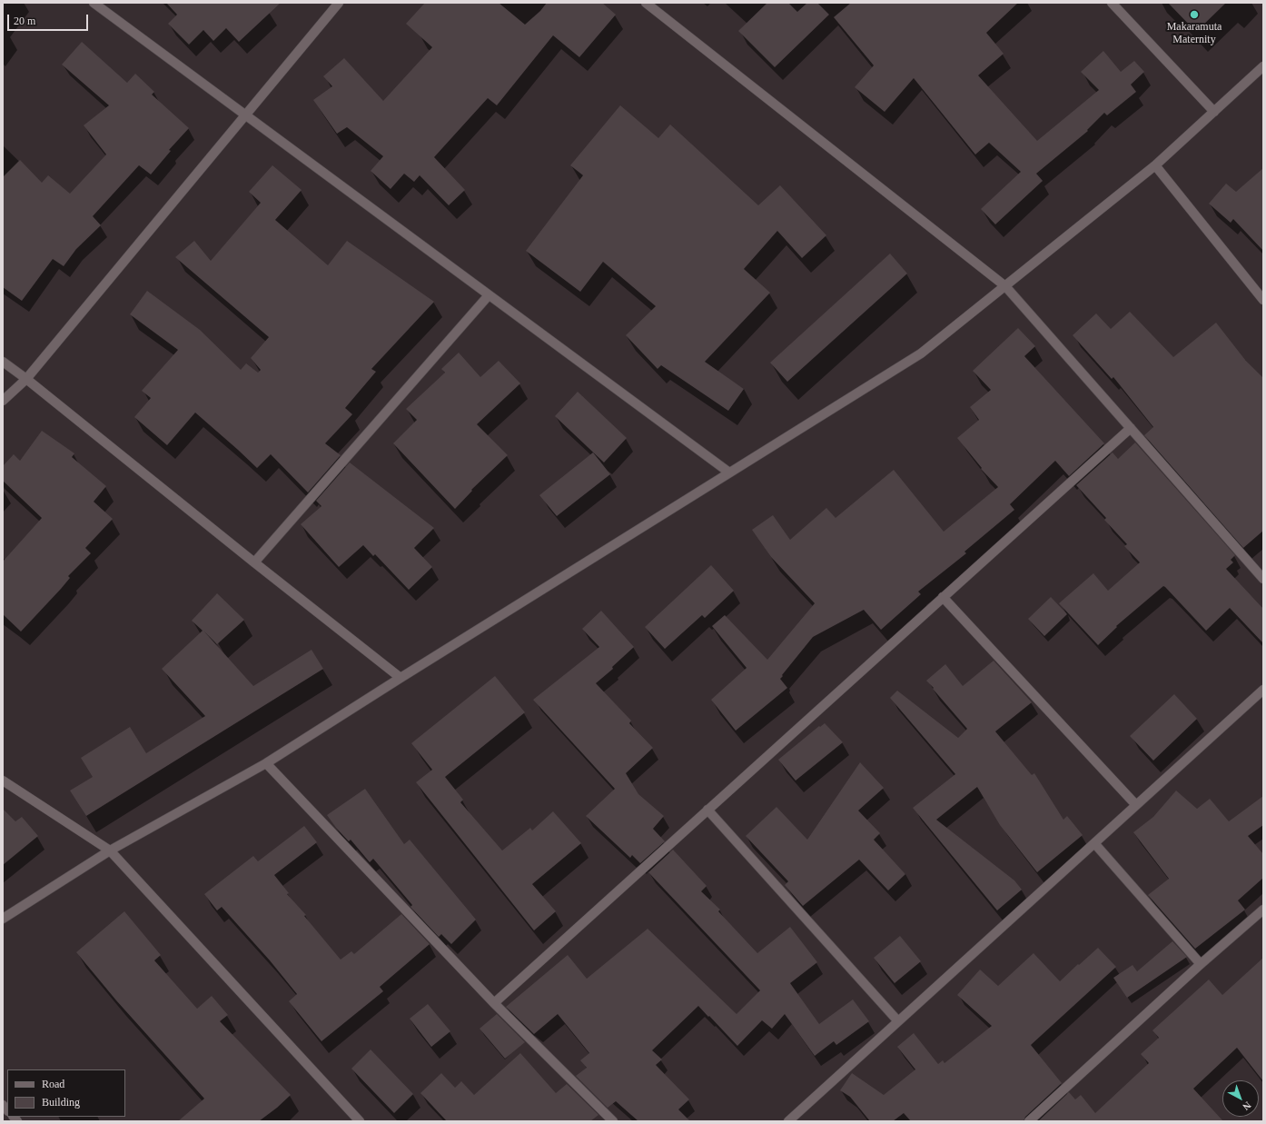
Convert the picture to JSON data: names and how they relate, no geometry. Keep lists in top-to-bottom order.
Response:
{
  "places": ["Makaramuta Maternity"],
  "legend": ["Road", "Building"],
  "scale_bar": "20 m",
  "north": "bottom right"
}
